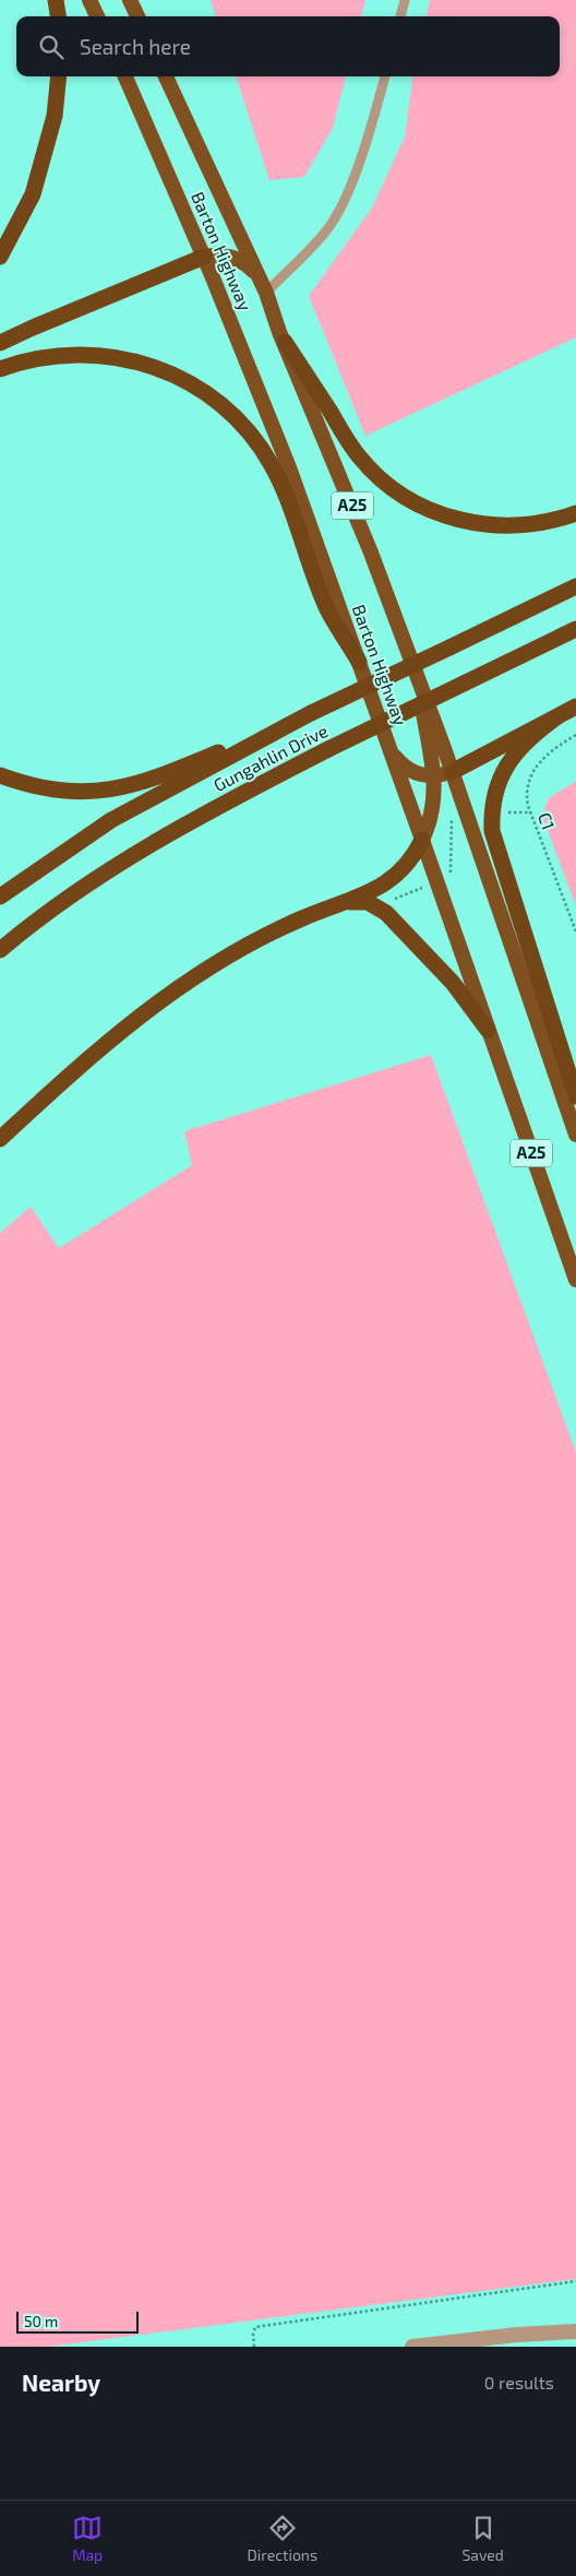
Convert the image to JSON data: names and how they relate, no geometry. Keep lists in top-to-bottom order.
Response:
{
  "streets": {
    "highway": ["Barton Highway", "A25", "Gungahlin Drive"],
    "path": ["C1"]
  },
  "scale_bar": "50 m",
  "page": {
    "search": "Search here",
    "scale": "50 m",
    "heading": ["Nearby", "0 results"],
    "nav": ["Map", "Directions", "Saved"]
  }
}
